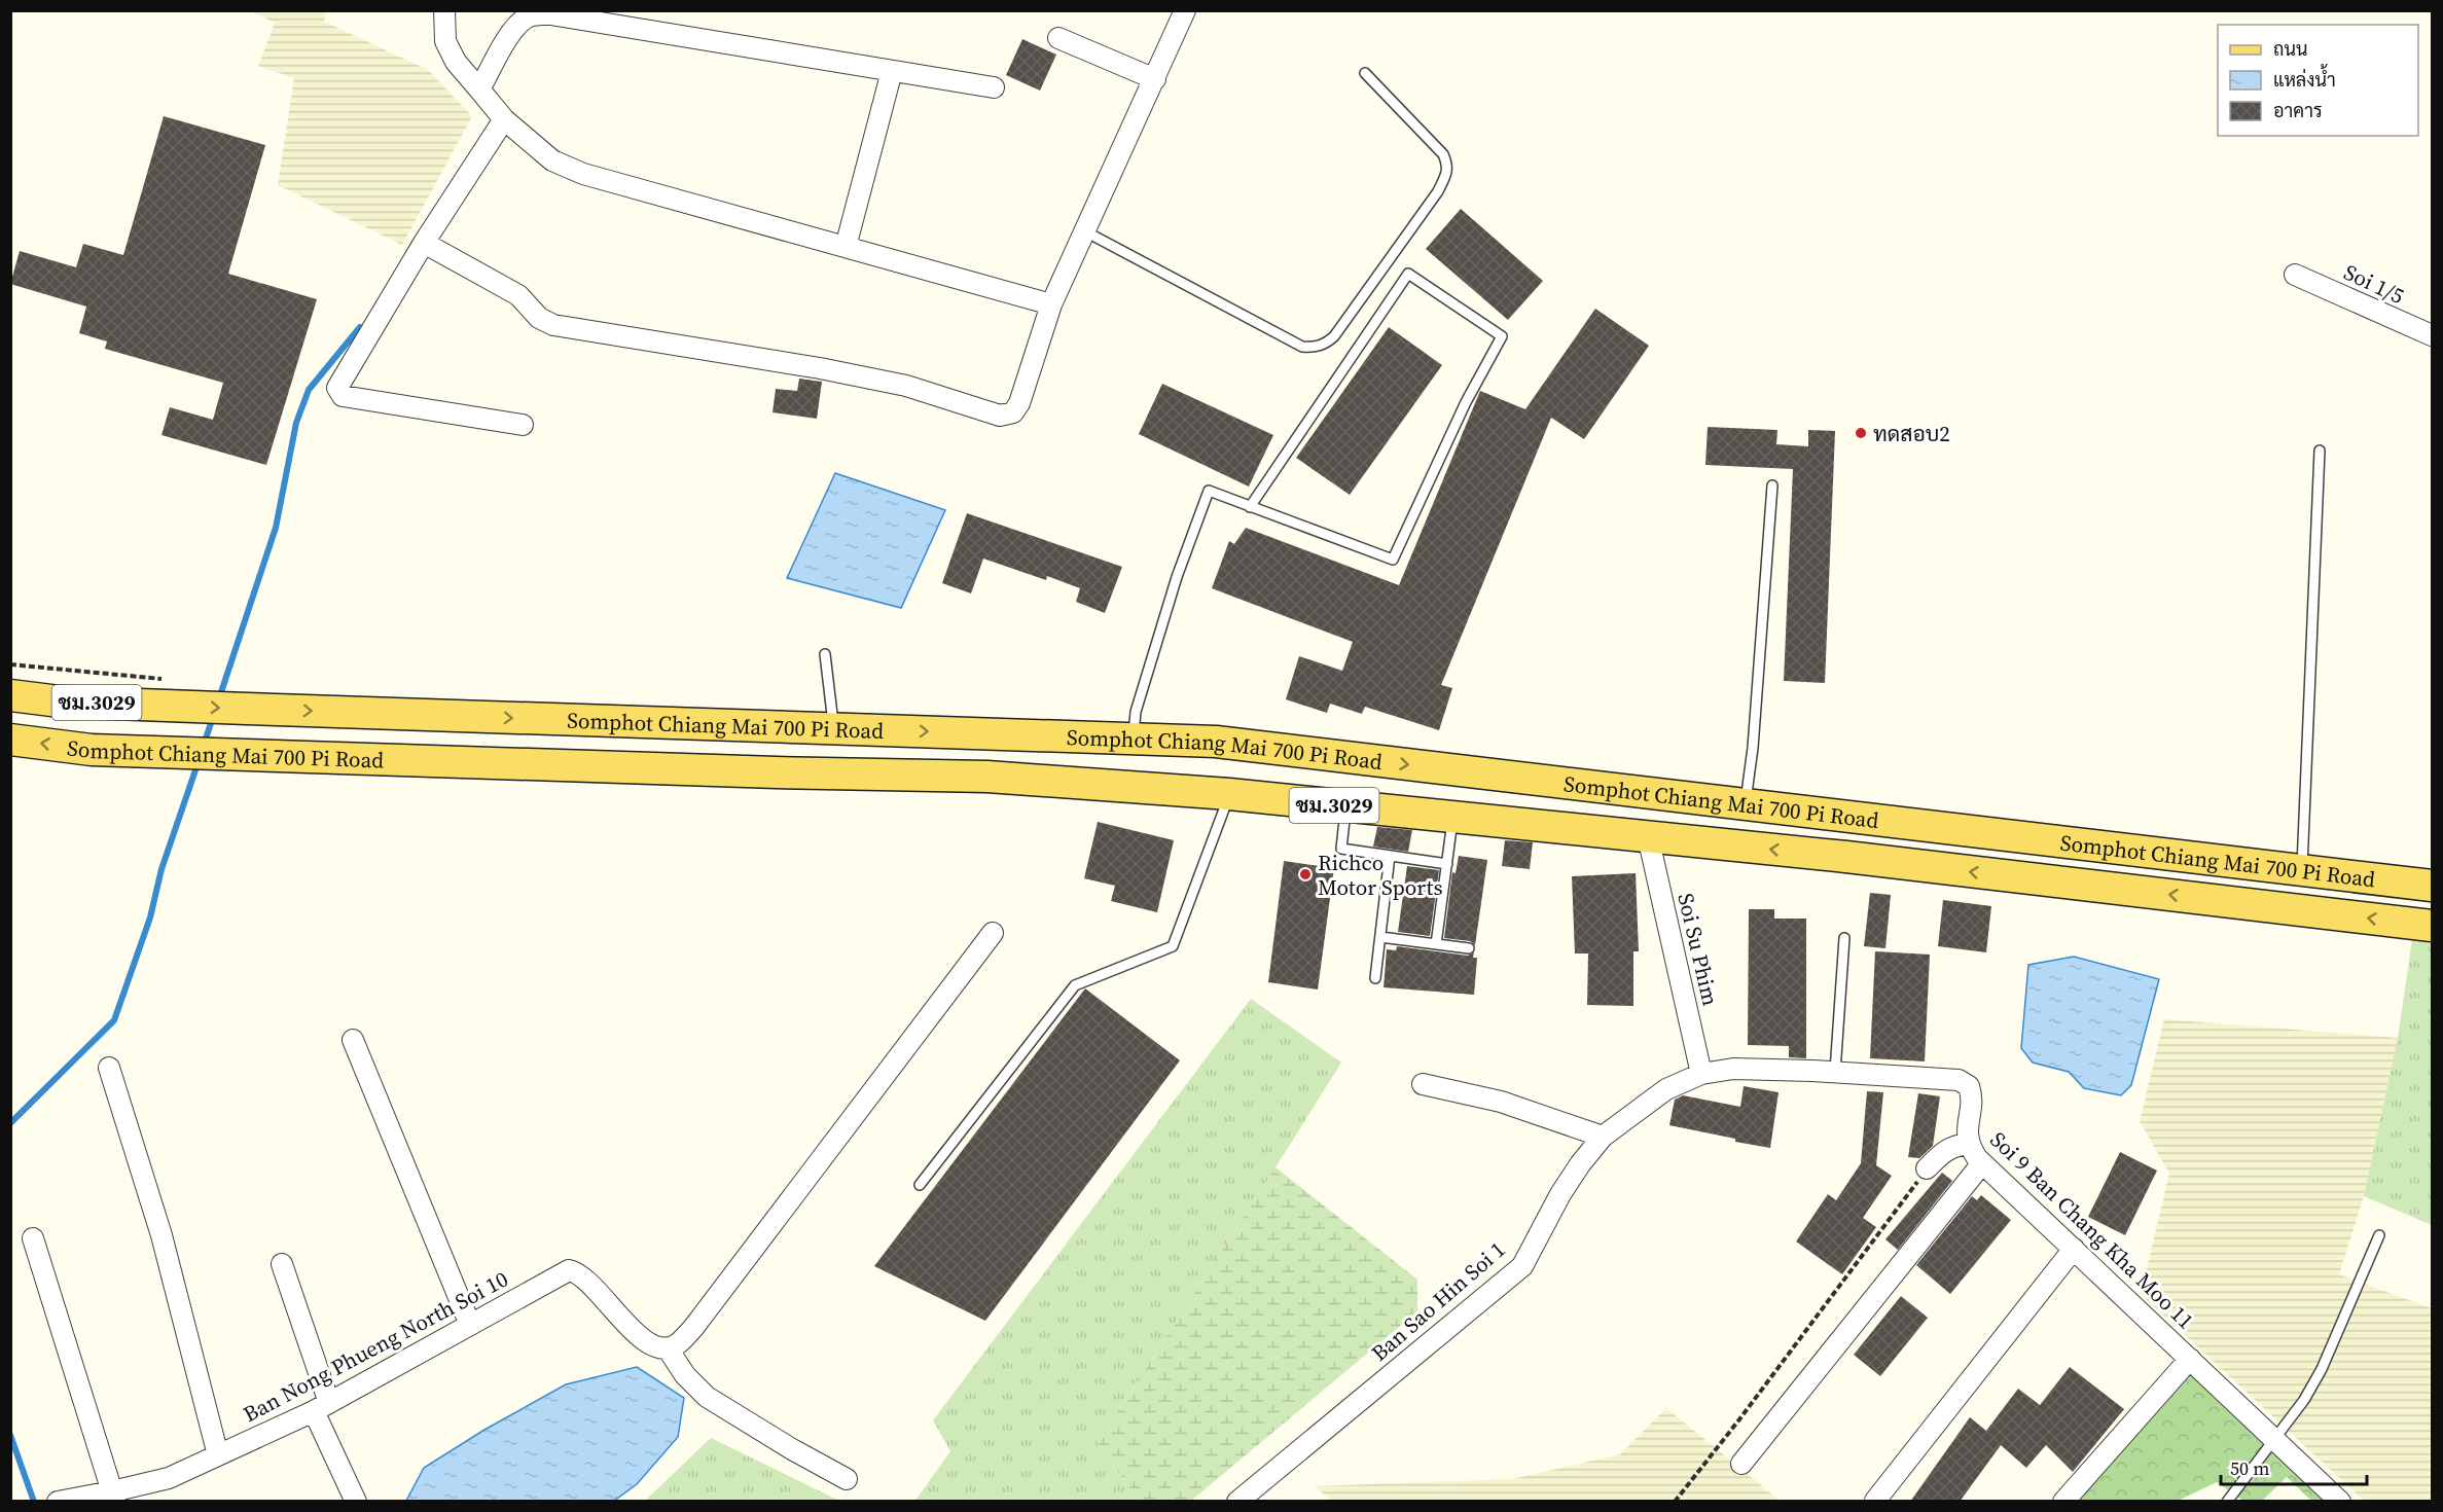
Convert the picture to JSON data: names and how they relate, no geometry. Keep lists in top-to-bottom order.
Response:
{
  "streets": {
    "main road": ["ชม.3029", "Somphot Chiang Mai 700 Pi Road"],
    "street": [
      "Soi 1/5",
      "Soi Su Phim",
      "Soi 9 Ban Chang Kha Moo 11",
      "Ban Sao Hin Soi 1",
      "Ban Nong Phueng North Soi 10"
    ]
  },
  "crossings": [
    ["Somphot Chiang Mai 700 Pi Road", "Soi Su Phim"],
    ["Soi Su Phim", "Soi 9 Ban Chang Kha Moo 11"],
    ["Soi Su Phim", "Ban Sao Hin Soi 1"],
    ["Soi 9 Ban Chang Kha Moo 11", "Ban Sao Hin Soi 1"]
  ],
  "places": ["ทดสอบ2", "Richco Motor Sports"],
  "legend": ["ถนน", "แหล่งน้ำ", "อาคาร"],
  "scale_bar": "50 m"
}
